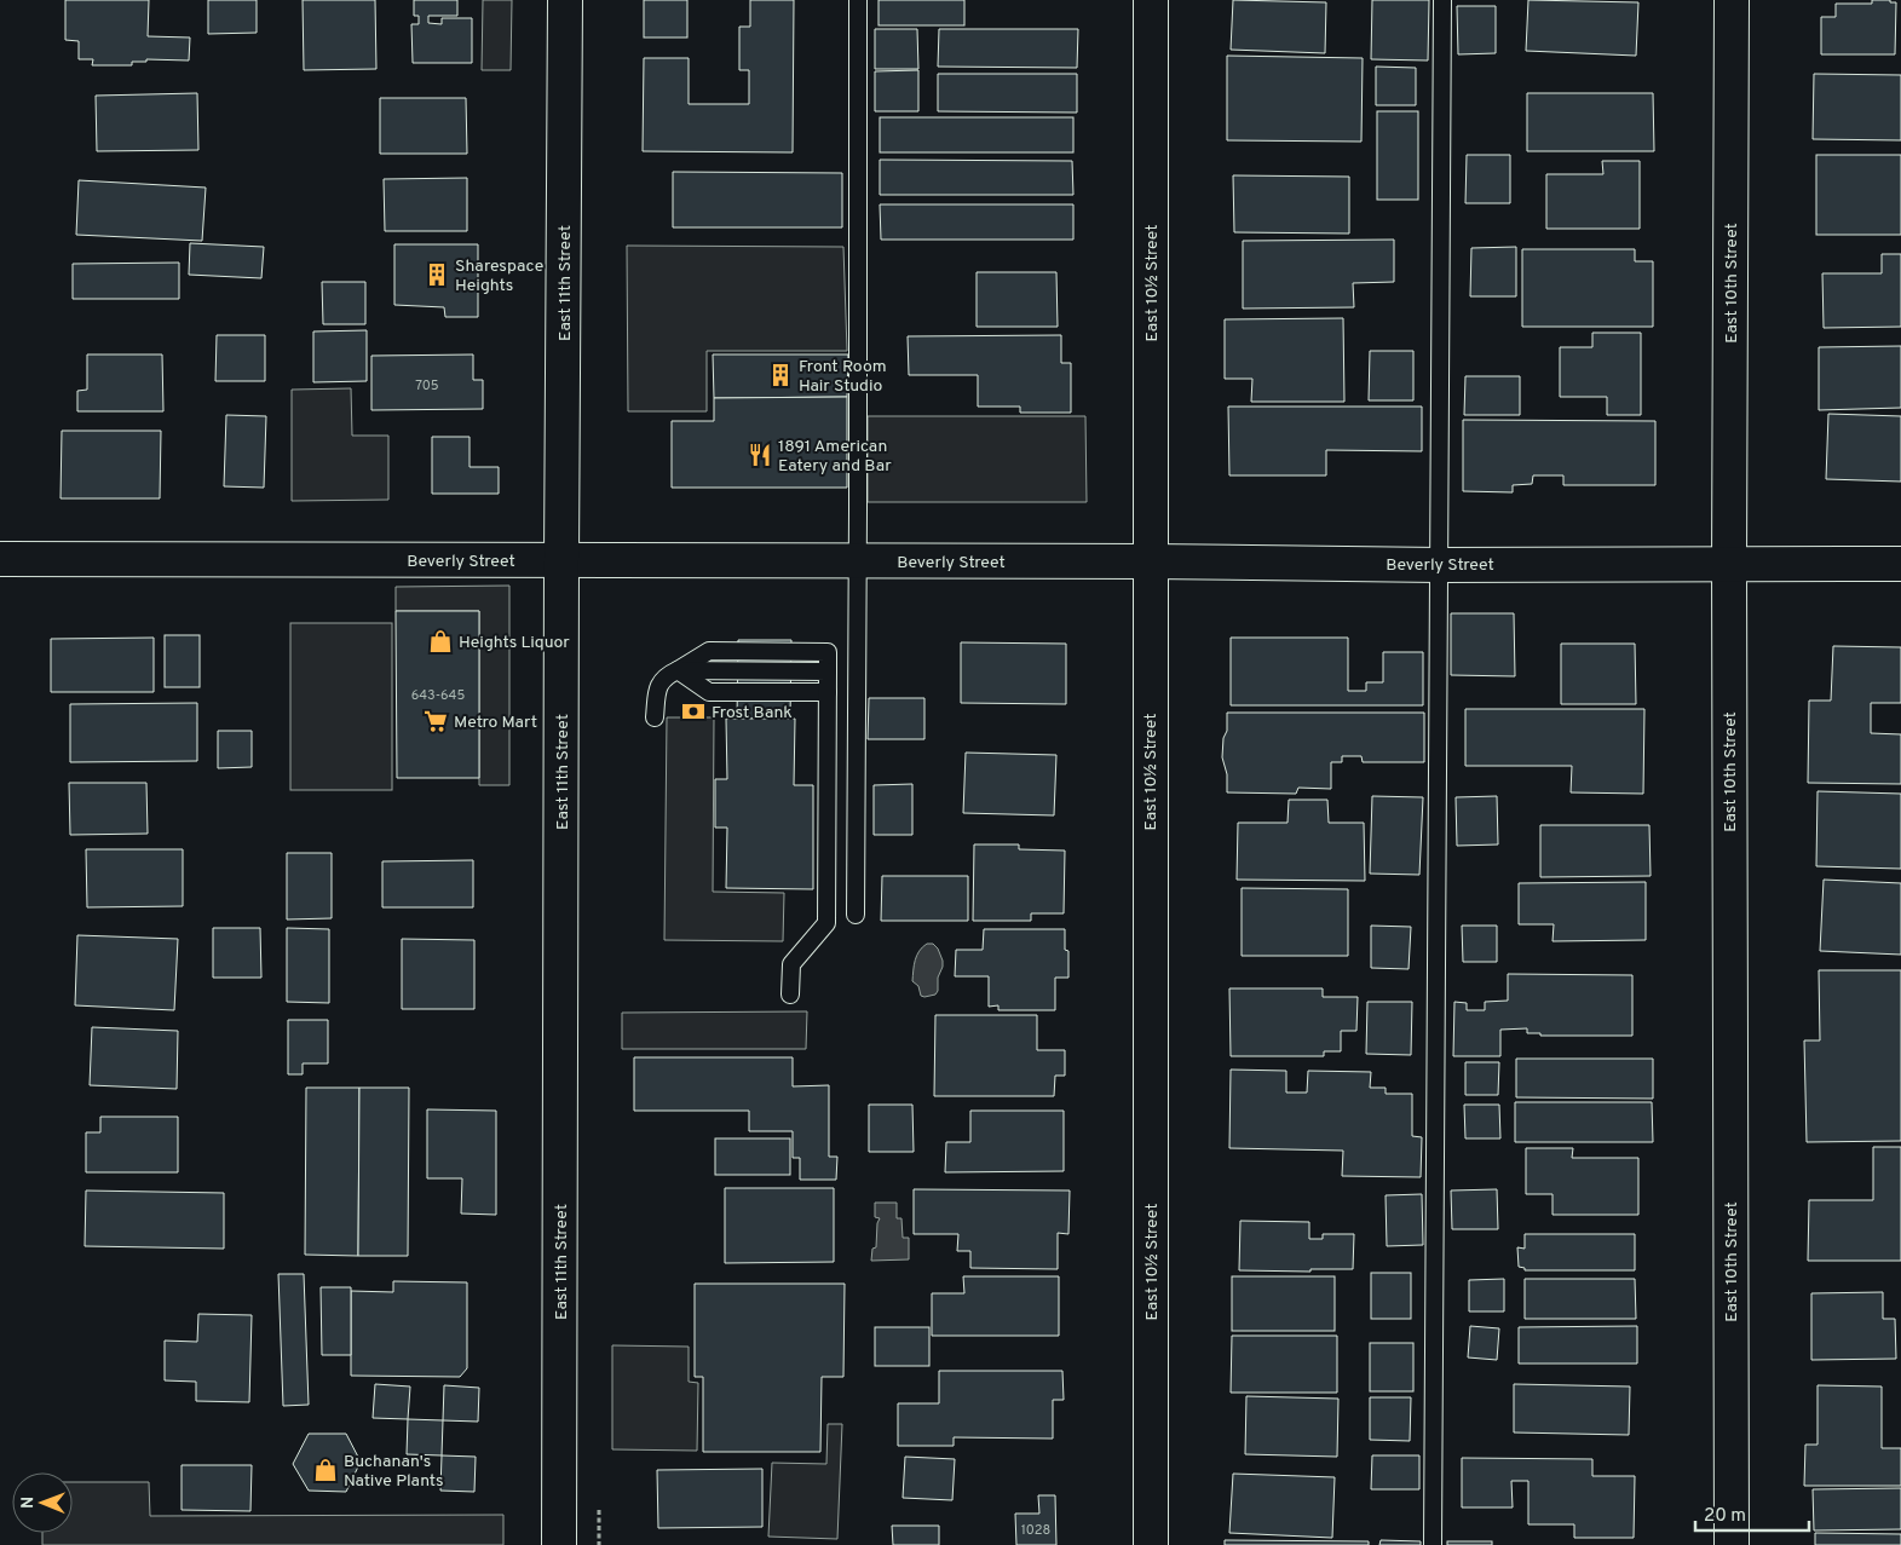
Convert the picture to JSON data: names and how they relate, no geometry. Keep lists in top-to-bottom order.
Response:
{
  "streets": {
    "street": [
      "East 11th Street",
      "East 10½ Street",
      "East 10th Street",
      "Beverly Street"
    ]
  },
  "crossings": [
    ["East 11th Street", "Beverly Street"],
    ["East 10½ Street", "Beverly Street"],
    ["East 10th Street", "Beverly Street"]
  ],
  "places": {
    "building": ["Sharespace Heights", "Front Room Hair Studio"],
    "restaurant": ["1891 American Eatery and Bar"],
    "shop": ["Heights Liquor", "Buchanan's Native Plants"],
    "bank": ["Frost Bank"],
    "supermarket": ["Metro Mart"]
  },
  "house_numbers": ["705", "643-645", "1028"],
  "scale_bar": "20 m",
  "north": "left"
}
